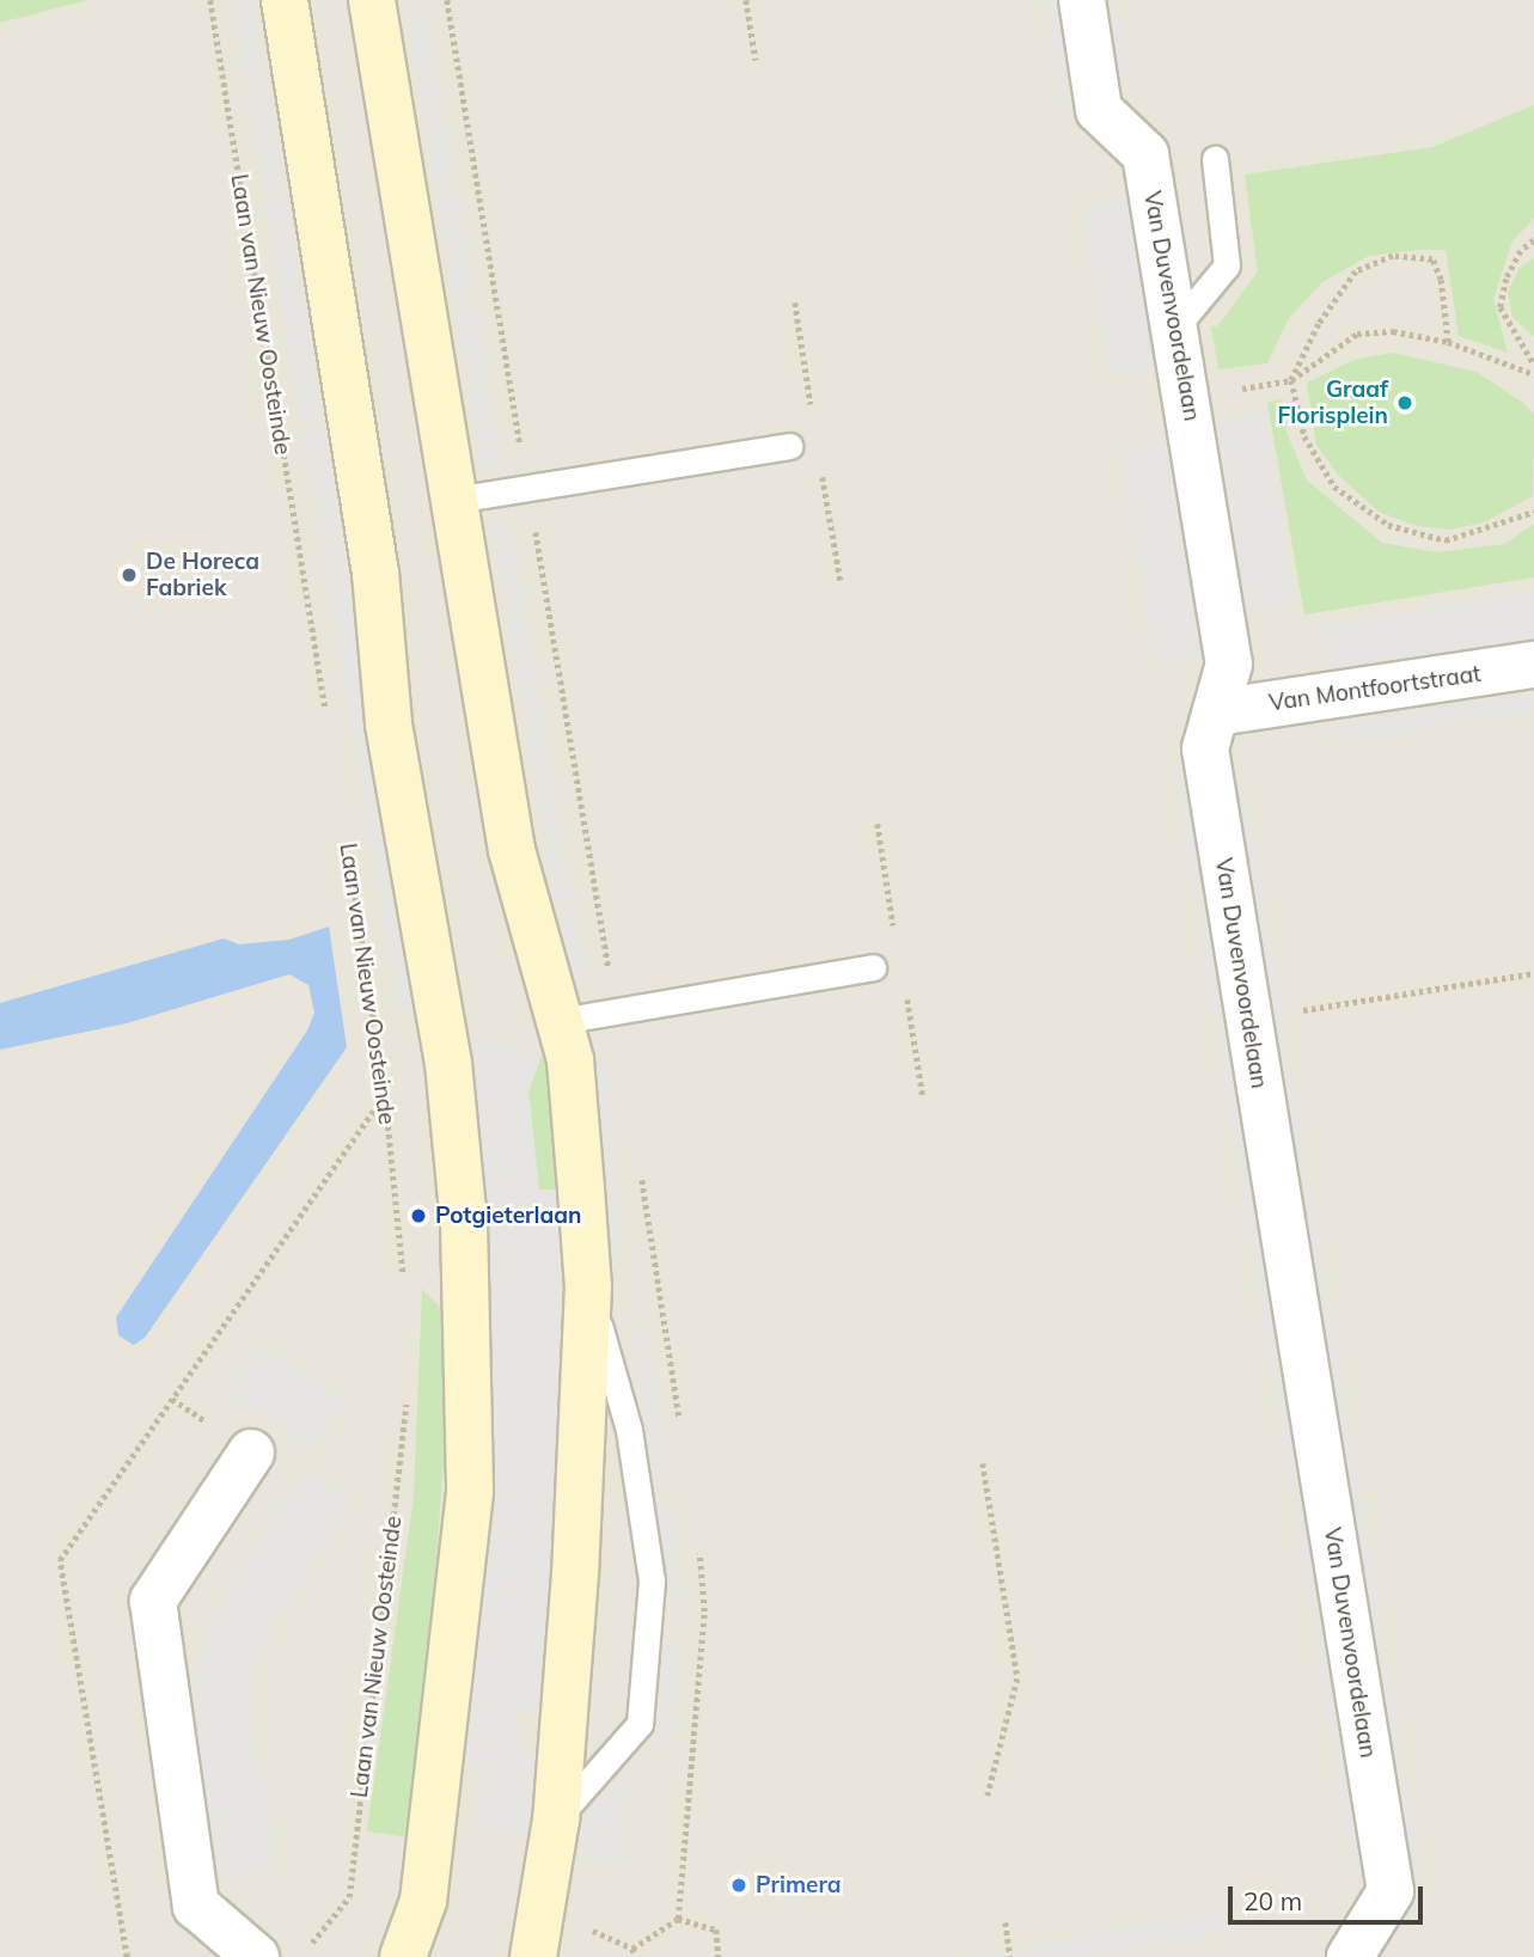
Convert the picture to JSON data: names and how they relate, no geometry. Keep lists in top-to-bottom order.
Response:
{
  "streets": {
    "street": ["Van Duvenvoordelaan", "Van Montfoortstraat"],
    "path": ["Laan van Nieuw Oosteinde"]
  },
  "crossings": [
    ["Van Duvenvoordelaan", "Van Montfoortstraat"]
  ],
  "places": [
    "Graaf Florisplein",
    "De Horeca Fabriek",
    "Potgieterlaan",
    "Primera"
  ],
  "scale_bar": "20 m"
}
